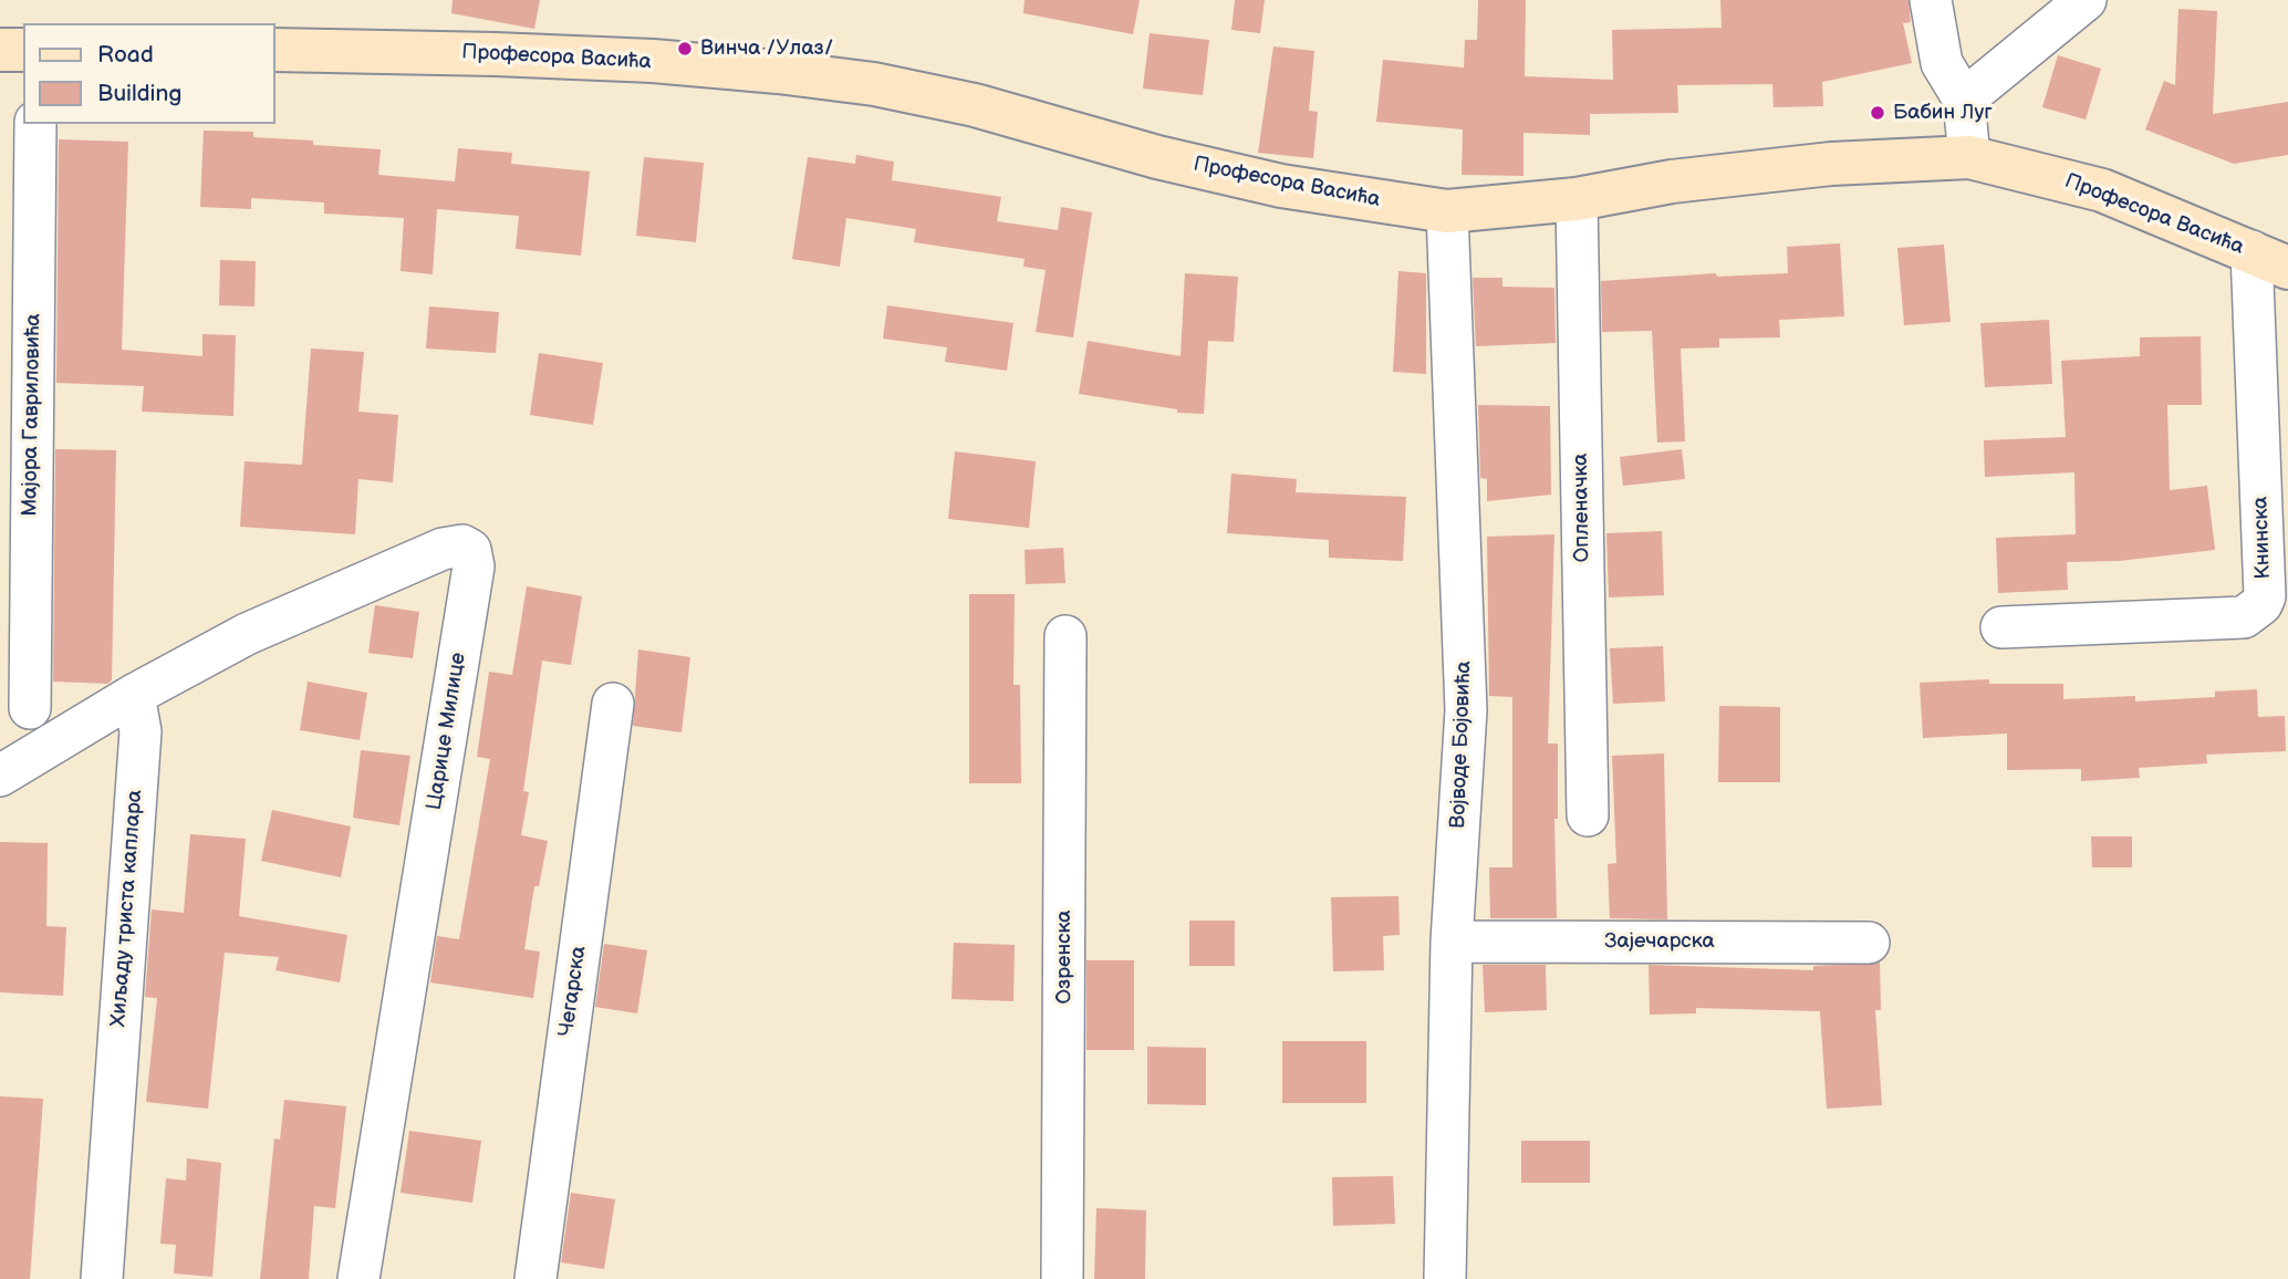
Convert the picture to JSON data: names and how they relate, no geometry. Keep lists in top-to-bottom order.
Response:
{
  "streets": {
    "street": [
      "Професора Васића",
      "Мајора Гавриловића",
      "Опленачка",
      "Книнска",
      "Царице Милице",
      "Војводе Бојовића",
      "Хиљаду триста каплара",
      "Зајечарска",
      "Озренска",
      "Чегарска"
    ]
  },
  "crossings": [
    ["Професора Васића", "Опленачка"],
    ["Професора Васића", "Книнска"],
    ["Професора Васића", "Војводе Бојовића"],
    ["Царице Милице", "Хиљаду триста каплара"],
    ["Војводе Бојовића", "Зајечарска"]
  ],
  "places": ["Винча /Улаз/", "Бабин Луг"],
  "legend": ["Road", "Building"]
}
